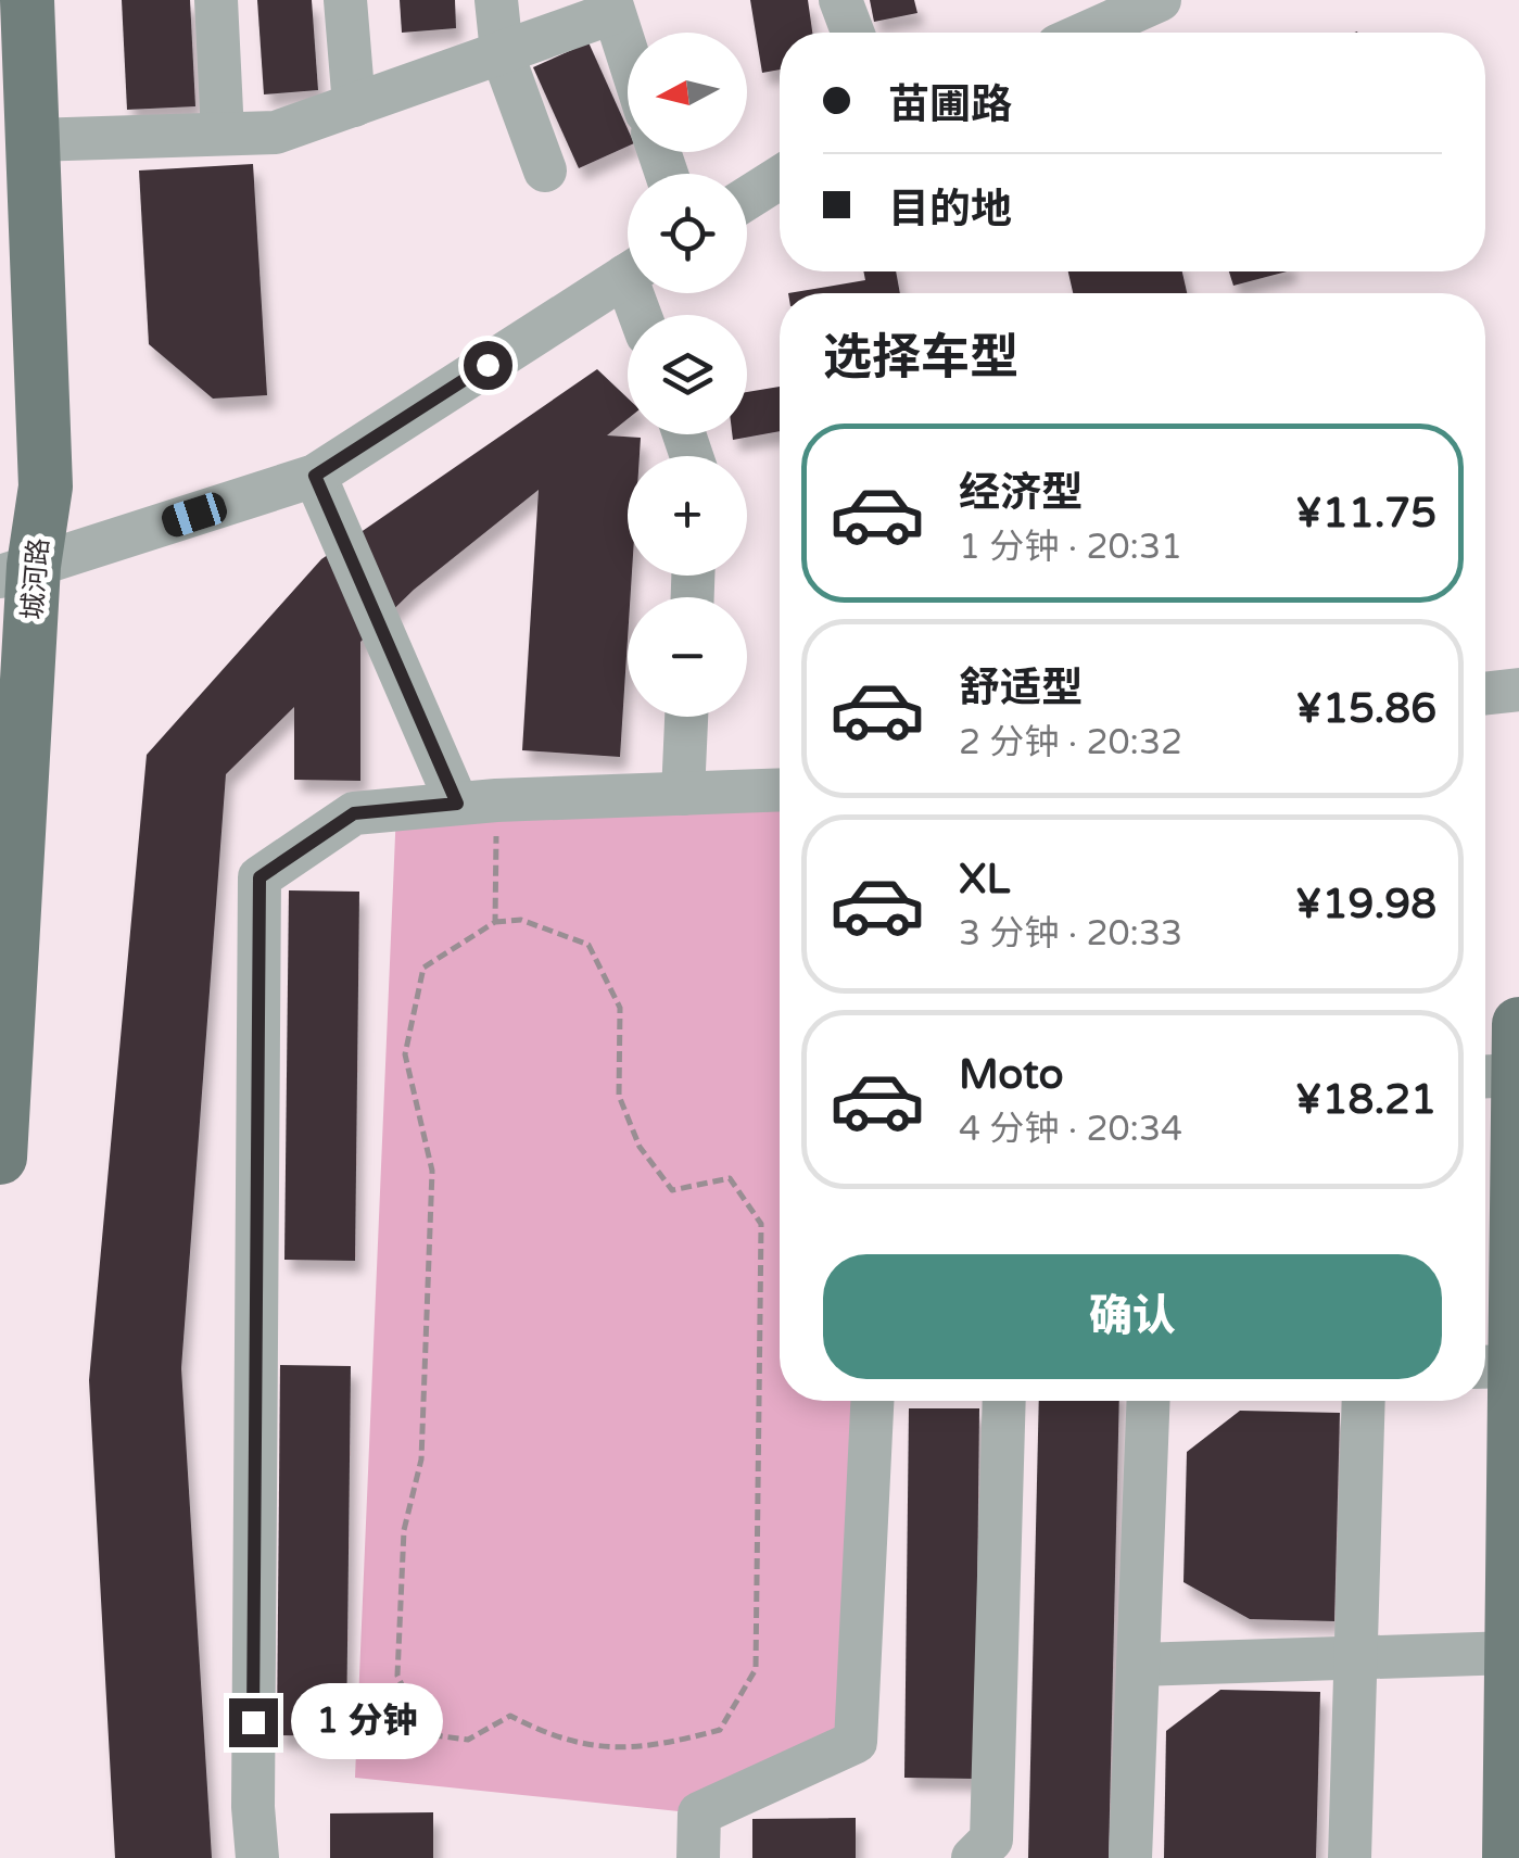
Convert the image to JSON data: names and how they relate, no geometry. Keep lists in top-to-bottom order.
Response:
{
  "streets": {
    "main road": ["城河路"]
  },
  "north": "left",
  "page": {
    "map_buttons": ["+", "−"],
    "banner": ["苗圃路", "目的地"],
    "heading": "选择车型",
    "list": [
      {
        "name": "经济型",
        "note": "1 分钟 · 20:31",
        "value": "¥11.75"
      },
      {
        "name": "舒适型",
        "note": "2 分钟 · 20:32",
        "value": "¥15.86"
      },
      {
        "name": "XL",
        "note": "3 分钟 · 20:33",
        "value": "¥19.98"
      },
      {
        "name": "Moto",
        "note": "4 分钟 · 20:34",
        "value": "¥18.21"
      }
    ],
    "buttons": "确认",
    "bubble": "1 分钟"
  }
}
